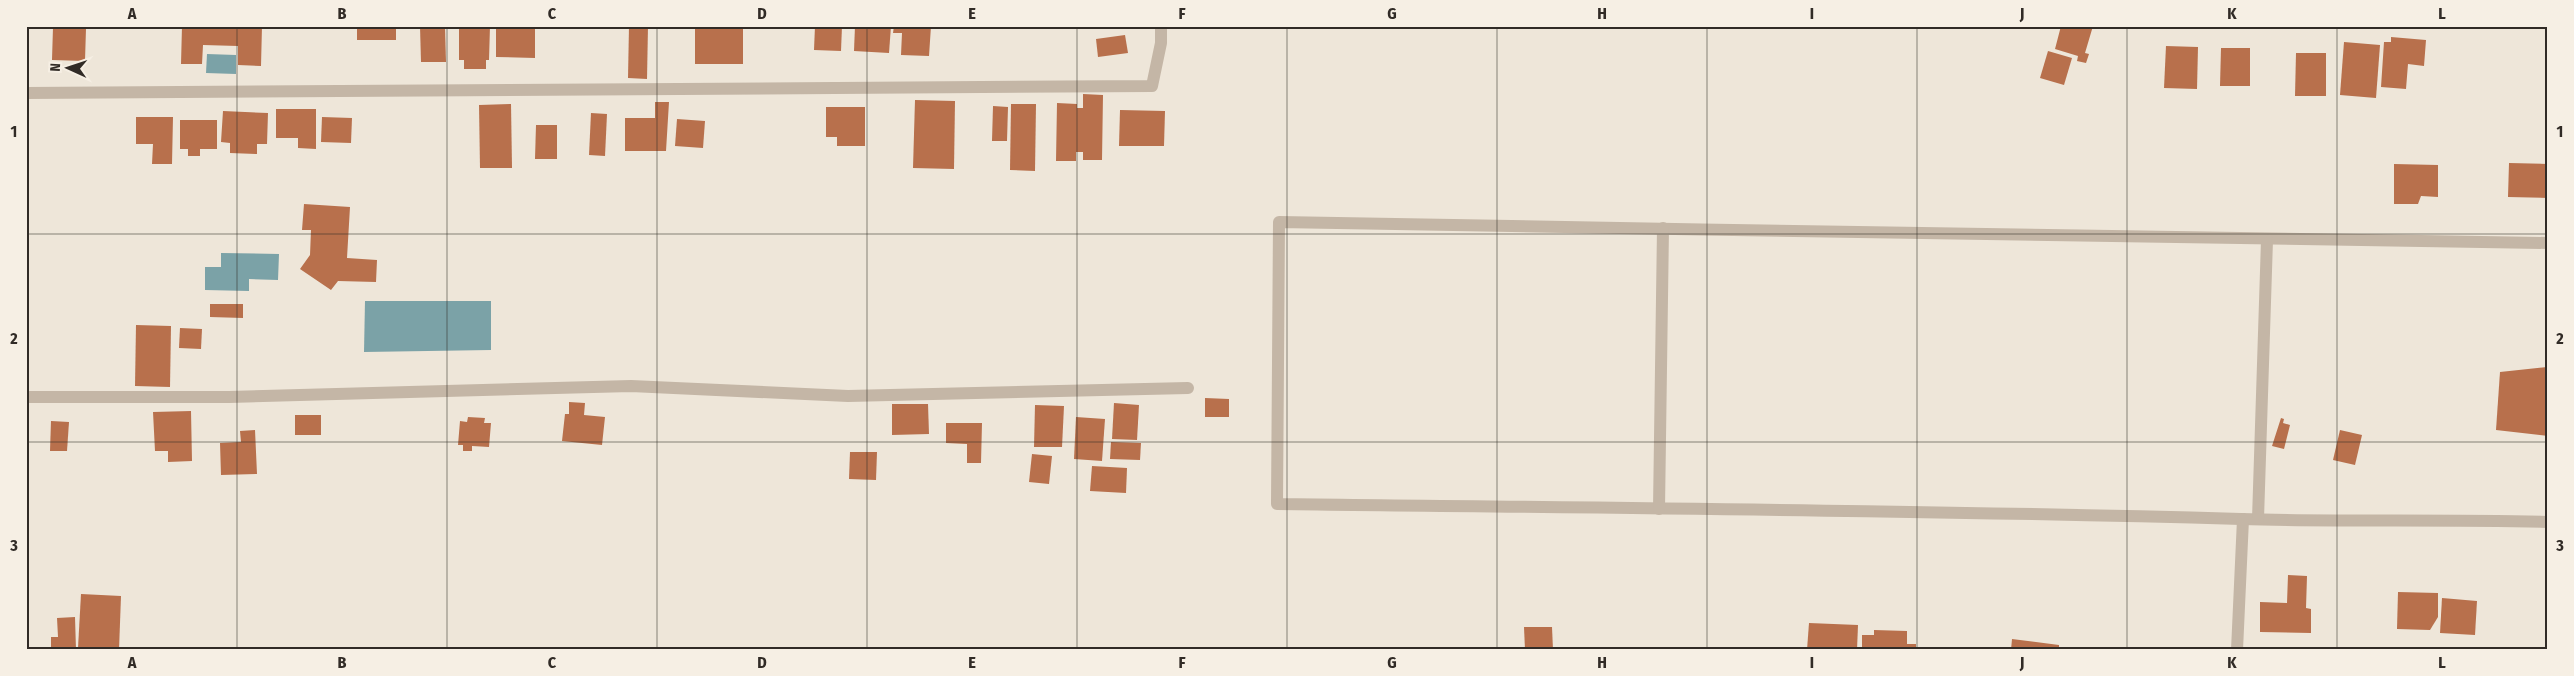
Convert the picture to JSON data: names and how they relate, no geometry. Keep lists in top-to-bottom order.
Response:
{
  "north": "left",
  "grid": {
    "columns": [
      "A",
      "B",
      "C",
      "D",
      "E",
      "F",
      "G",
      "H",
      "I",
      "J",
      "K",
      "L"
    ],
    "rows": ["1", "2", "3"]
  }
}
